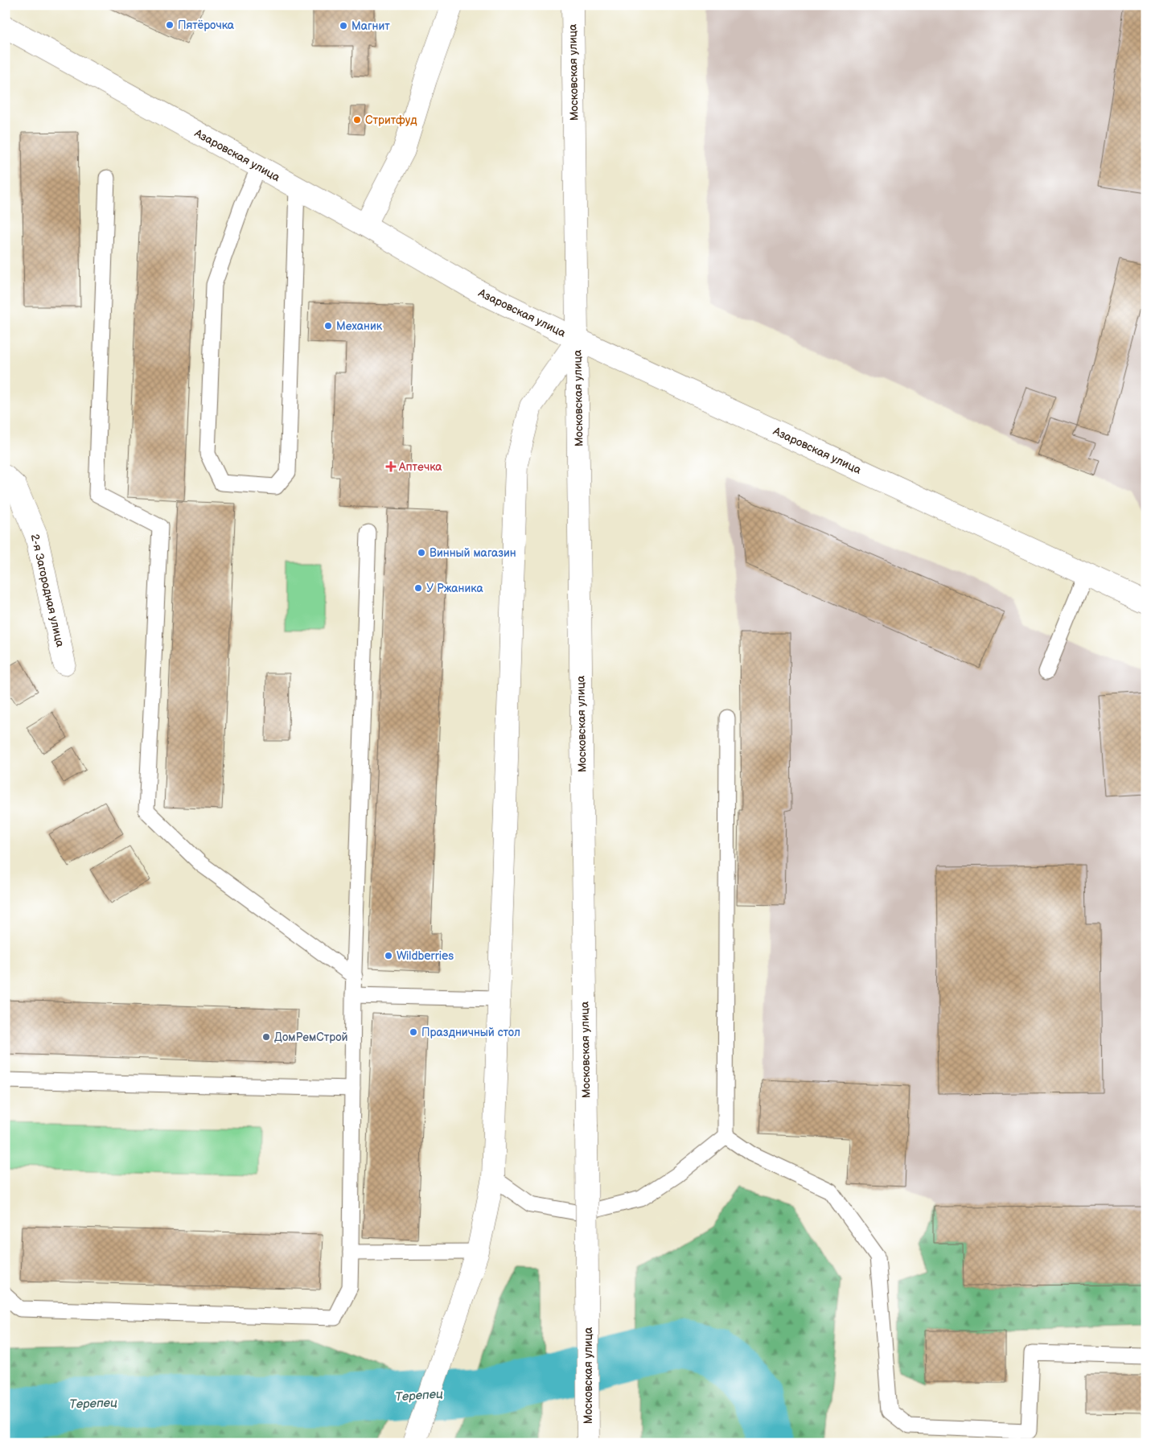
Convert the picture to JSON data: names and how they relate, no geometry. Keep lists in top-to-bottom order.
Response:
{
  "streets": {
    "street": ["Московская улица", "Азаровская улица", "2-я Загородная улица"]
  },
  "crossings": [
    ["Московская улица", "Азаровская улица"]
  ],
  "water": ["Терепец"],
  "places": {
    "other": [
      "Пятёрочка",
      "Магнит",
      "Стритфуд",
      "Механик",
      "Винный магазин",
      "У Ржаника",
      "Wildberries",
      "Праздничный стол",
      "ДомРемСтрой"
    ],
    "health": ["Аптечка"]
  }
}
